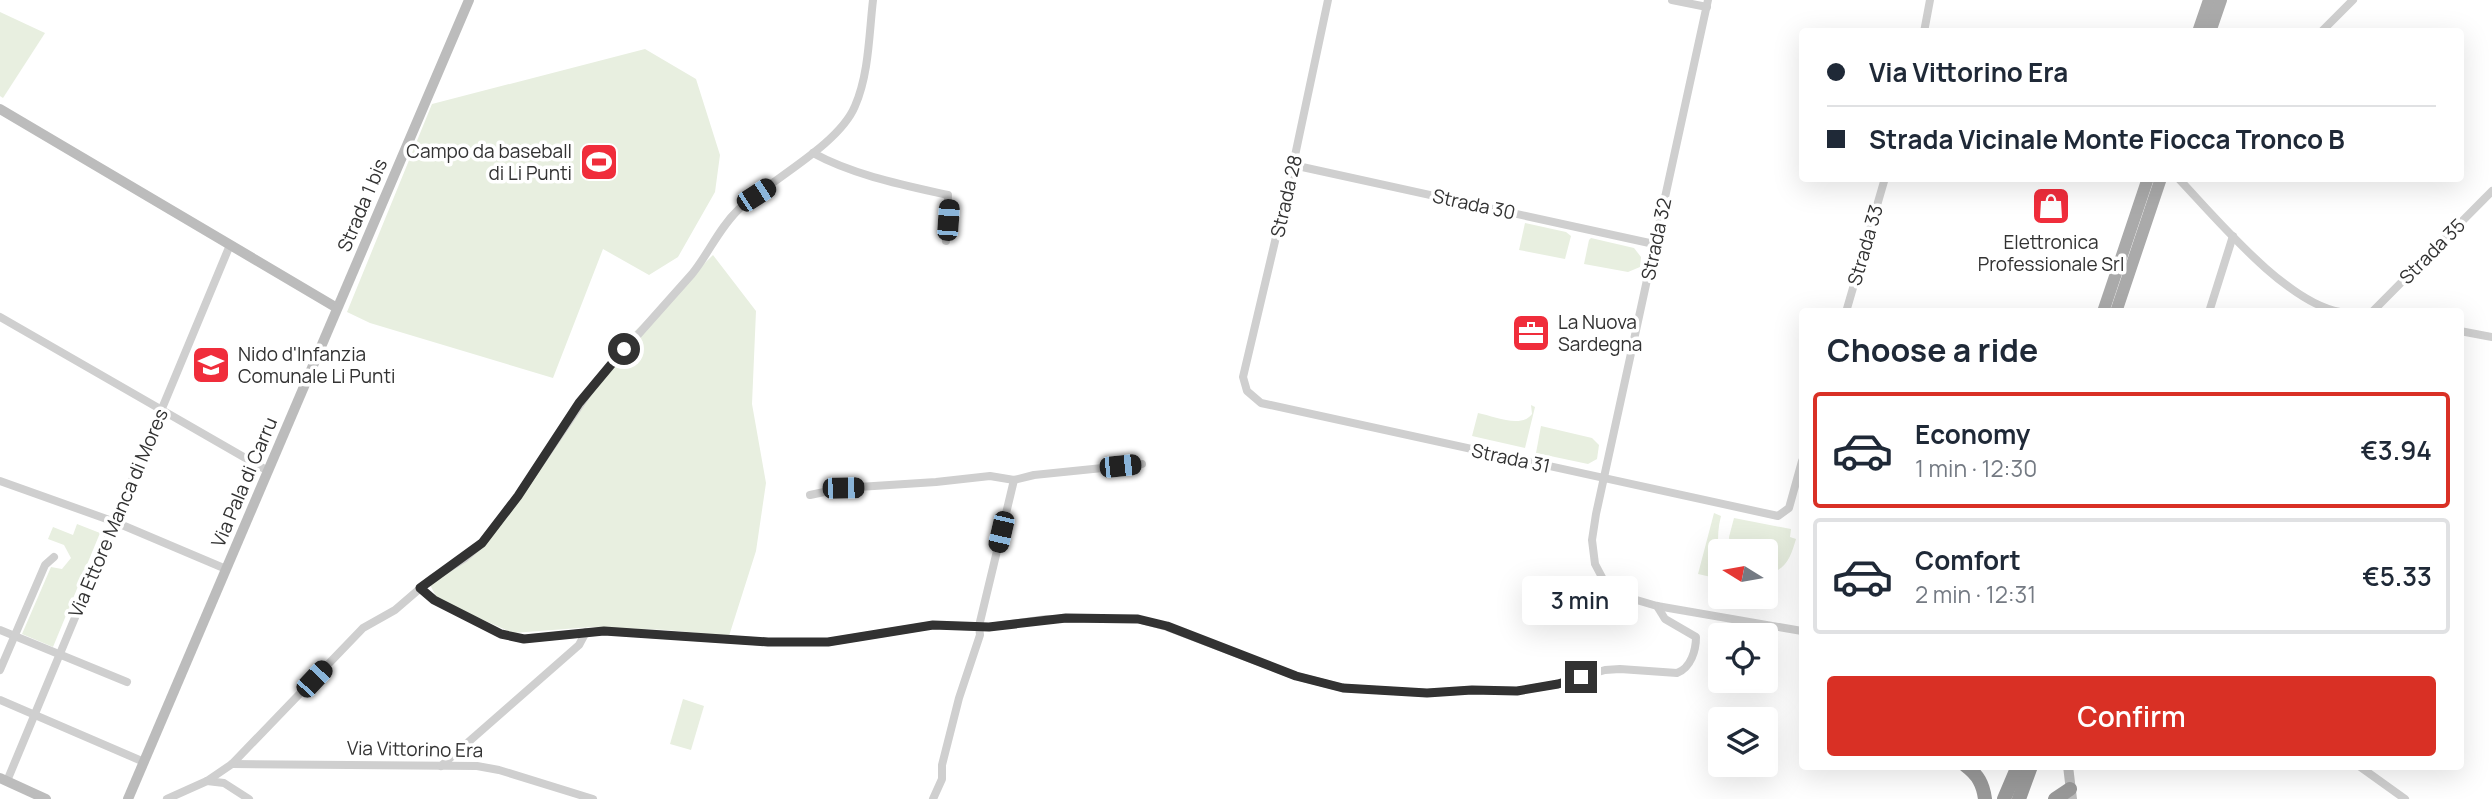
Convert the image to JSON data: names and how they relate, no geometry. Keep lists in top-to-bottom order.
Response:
{
  "streets": {
    "street": [
      "Strada 28",
      "Strada 30",
      "Strada 1 bis",
      "Strada 32",
      "Strada 33",
      "Strada 35",
      "Strada 31",
      "Via Pala di Carru",
      "Via Ettore Manca di Mores",
      "Via Vittorino Era"
    ]
  },
  "crossings": [
    ["Strada 28", "Strada 30"],
    ["Strada 28", "Strada 31"],
    ["Strada 30", "Strada 32"],
    ["Strada 1 bis", "Via Pala di Carru"],
    ["Strada 32", "Strada 31"]
  ],
  "places": {
    "sports": ["Campo da baseball di Li Punti"],
    "shop": ["Elettronica Professionale Srl"],
    "office": ["La Nuova Sardegna"],
    "school or university": ["Nido d'Infanzia Comunale Li Punti"]
  },
  "north": "left",
  "page": {
    "banner": ["Via Vittorino Era", "Strada Vicinale Monte Fiocca Tronco B"],
    "heading": "Choose a ride",
    "list": [
      {
        "name": "Economy",
        "note": "1 min · 12:30",
        "value": "€3.94"
      },
      {
        "name": "Comfort",
        "note": "2 min · 12:31",
        "value": "€5.33"
      }
    ],
    "bubble": "3 min",
    "buttons": "Confirm"
  }
}
